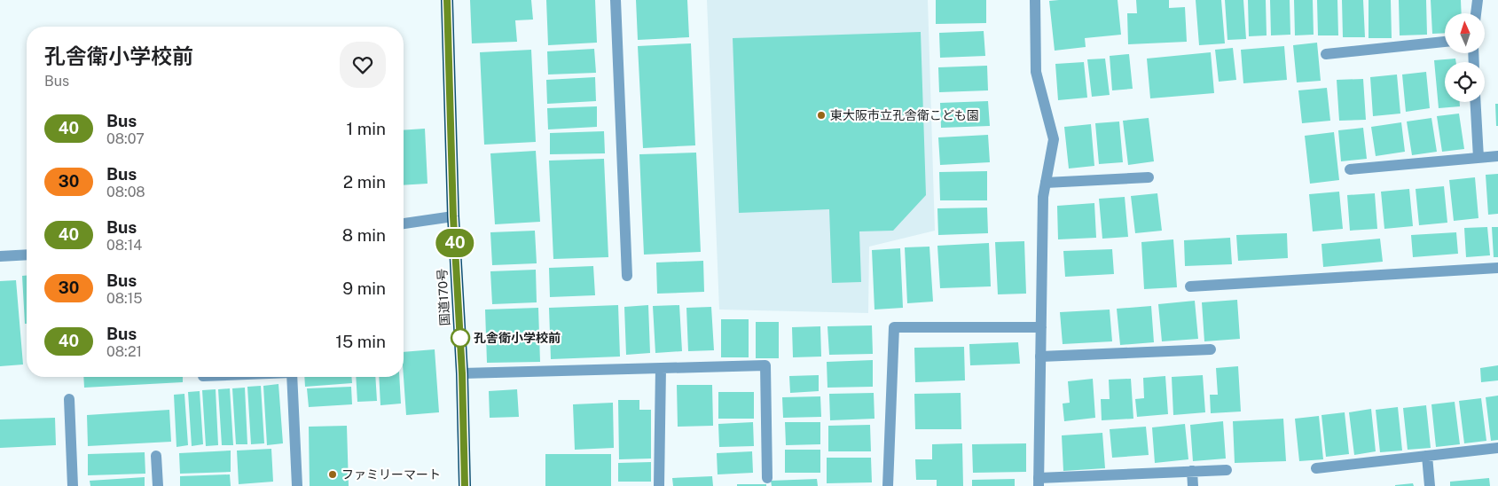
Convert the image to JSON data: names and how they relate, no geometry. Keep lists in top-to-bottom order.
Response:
{
  "streets": {
    "highway": ["国道170号"]
  },
  "places": ["東大阪市立孔舎衛こども園", "孔舎衛小学校前", "ファミリーマート"],
  "lines": ["bus line 40"],
  "north": "top",
  "page": {
    "on_map": "40",
    "heading": ["孔舎衛小学校前", "Bus"],
    "list": [
      {
        "mark": "40",
        "name": "Bus",
        "note": "08:07",
        "value": "1 min"
      },
      {
        "mark": "30",
        "name": "Bus",
        "note": "08:08",
        "value": "2 min"
      },
      {
        "mark": "40",
        "name": "Bus",
        "note": "08:14",
        "value": "8 min"
      },
      {
        "mark": "30",
        "name": "Bus",
        "note": "08:15",
        "value": "9 min"
      },
      {
        "mark": "40",
        "name": "Bus",
        "note": "08:21",
        "value": "15 min"
      }
    ]
  }
}
